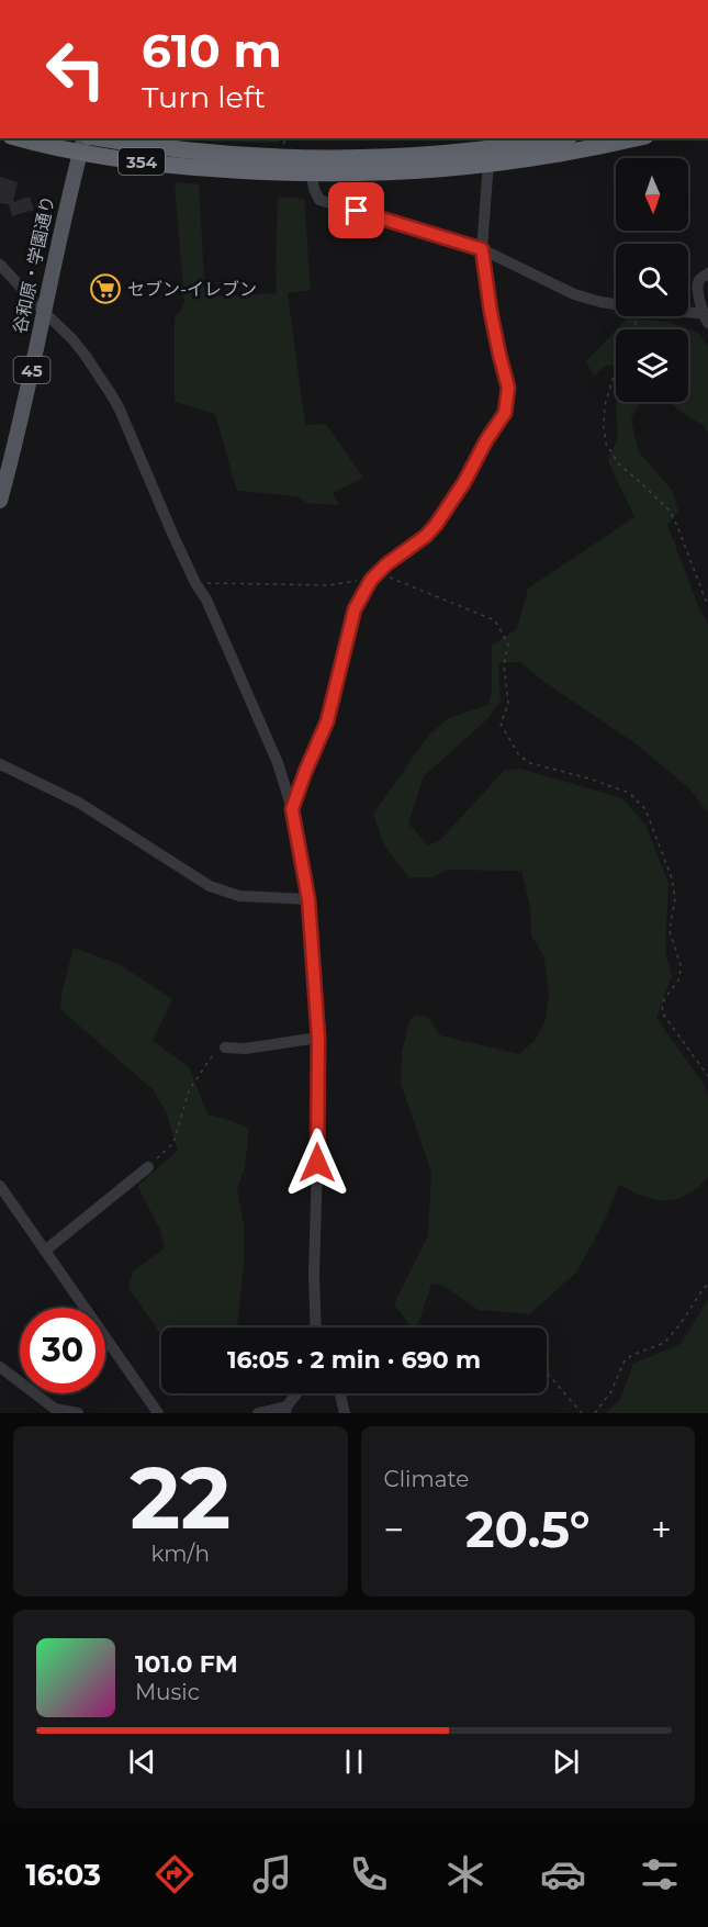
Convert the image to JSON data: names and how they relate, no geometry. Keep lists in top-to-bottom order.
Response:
{
  "streets": {
    "highway": ["354"],
    "main road": ["谷和原・学園通り", "45"]
  },
  "crossings": [
    ["354", "谷和原・学園通り"]
  ],
  "places": {
    "supermarket": ["セブン-イレブン"]
  },
  "north": "bottom",
  "page": {
    "turn": ["610 m", "Turn left"],
    "limit": "30",
    "trip": "16:05 · 2 min · 690 m",
    "tile": [
      ["22", "km/h"],
      "Climate"
    ],
    "heat": ["−", "20.5°", "+"],
    "song": ["101.0 FM", "Music"],
    "tabs": "16:03"
  }
}
